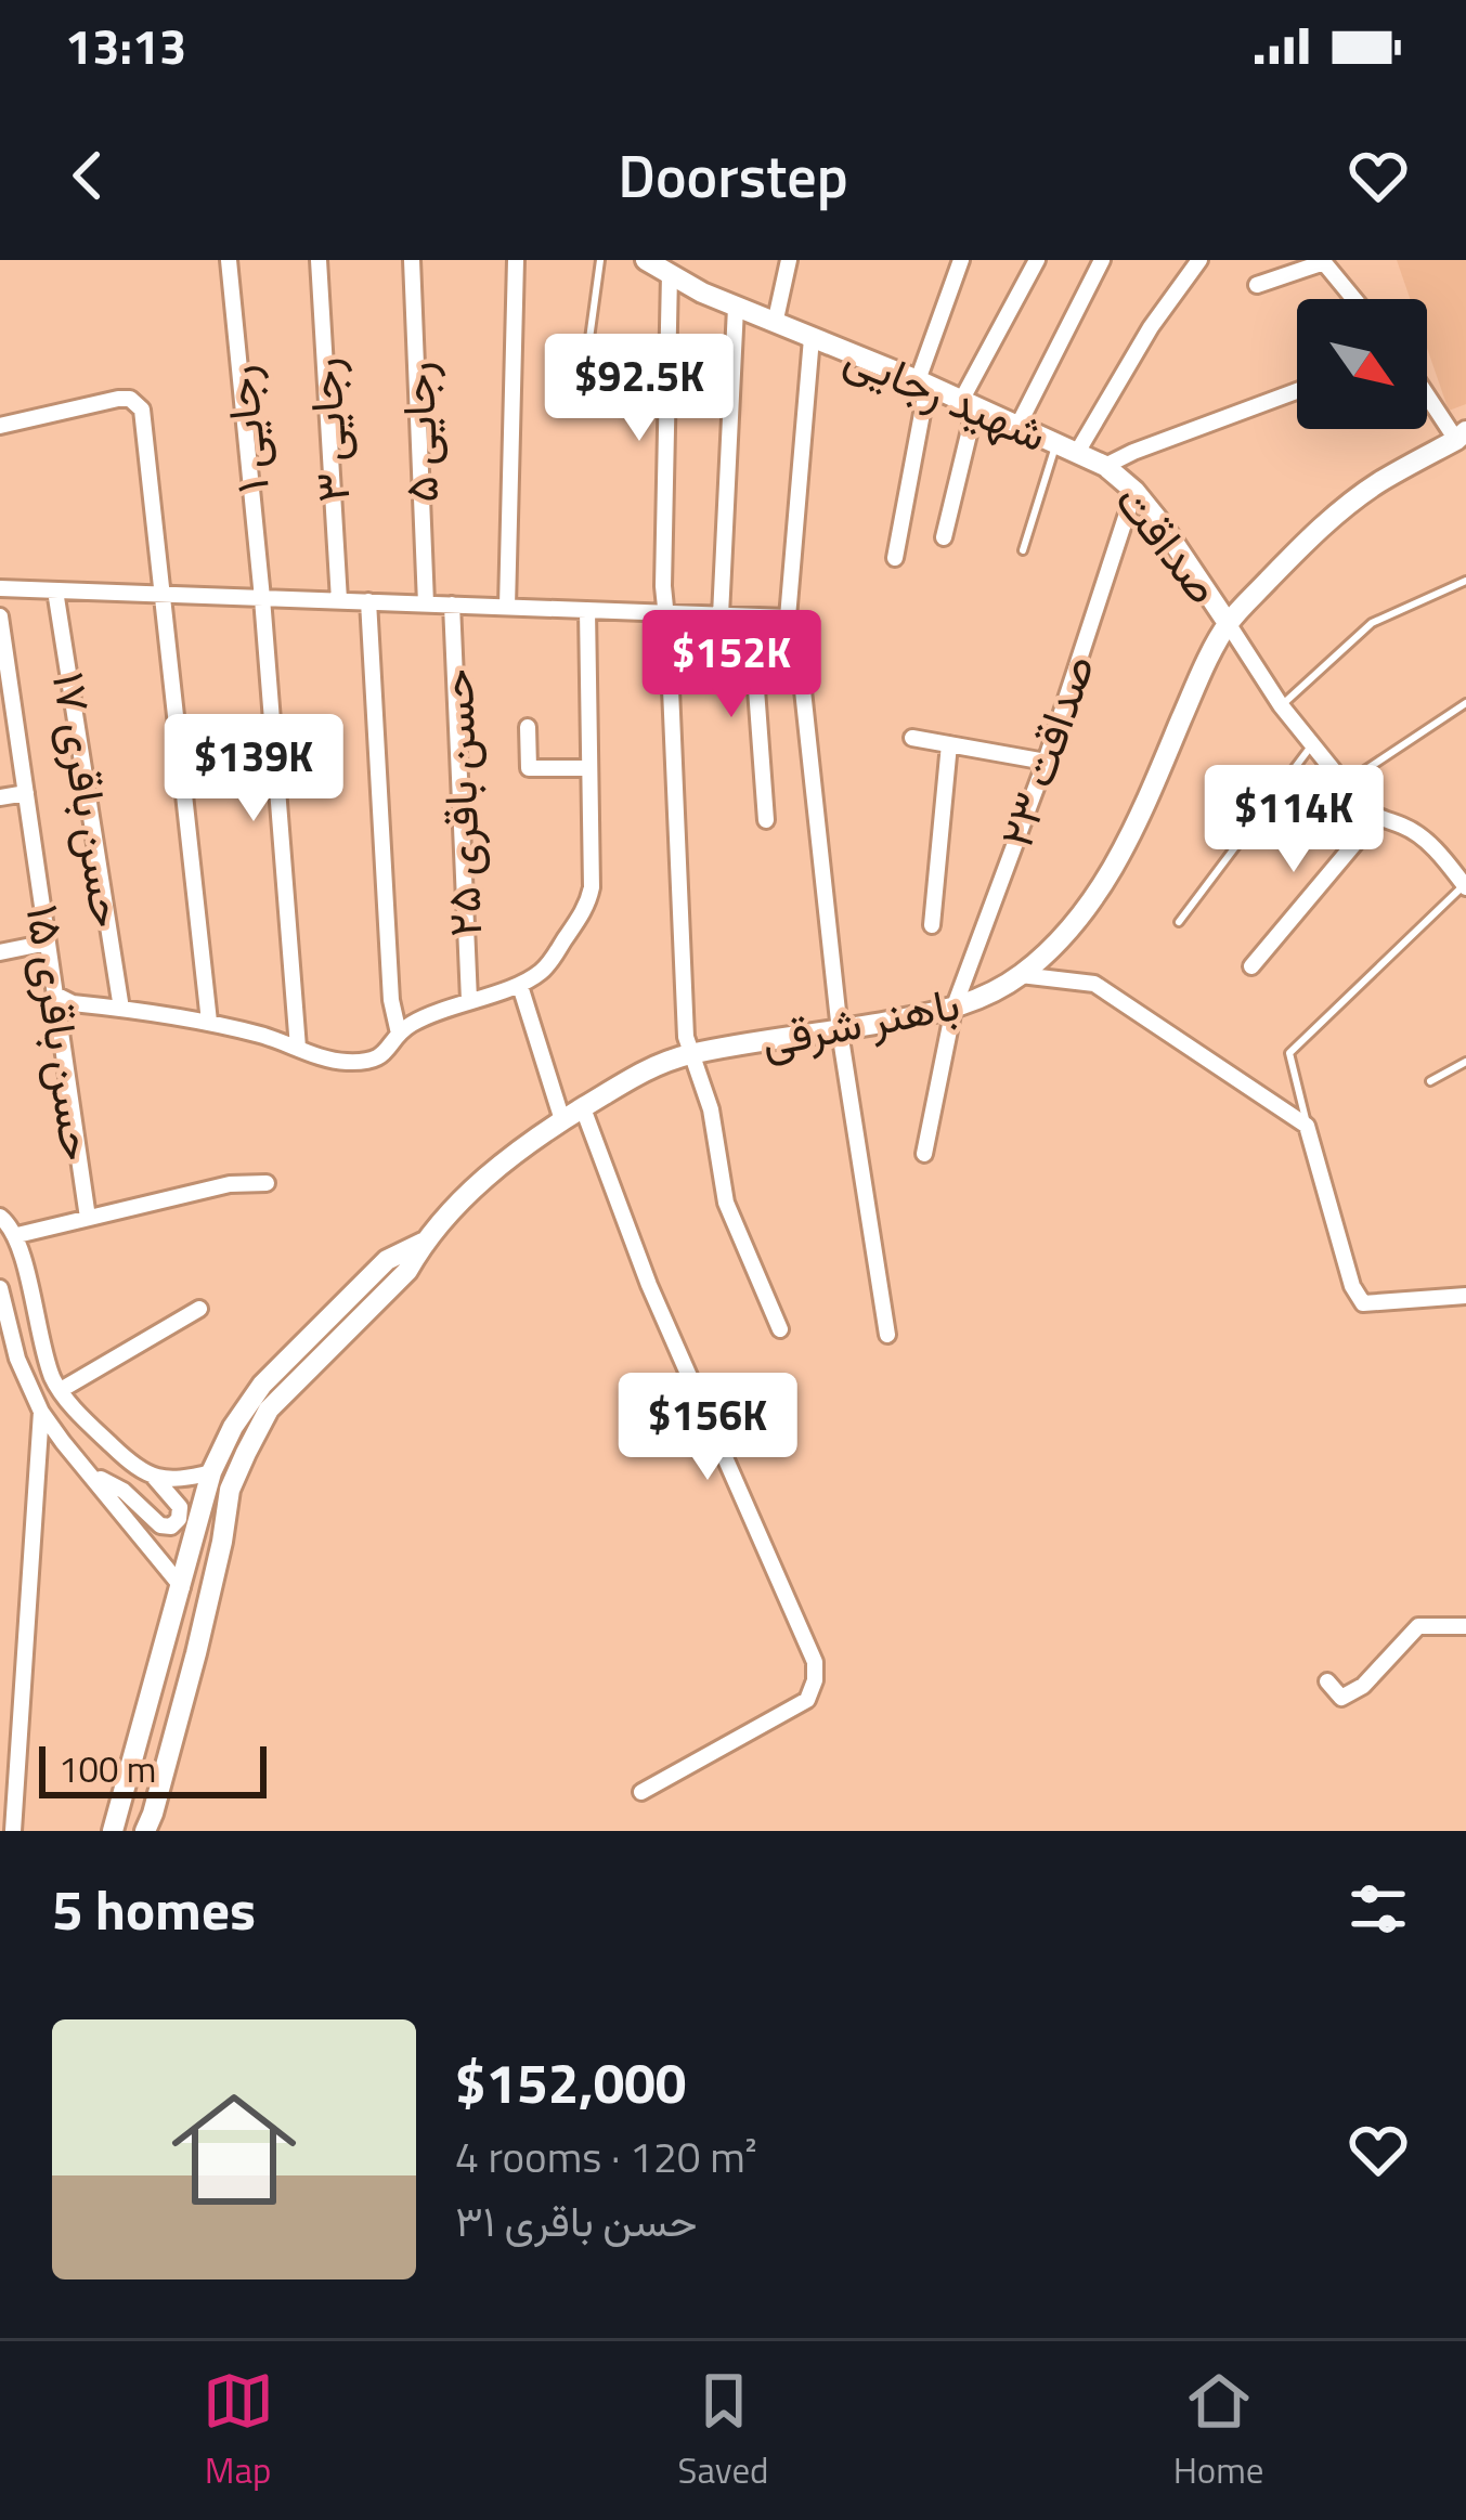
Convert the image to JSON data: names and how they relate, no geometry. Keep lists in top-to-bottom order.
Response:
{
  "streets": {
    "street": [
      "شهید رجایی",
      "رجایی ۱",
      "رجایی ۳",
      "رجایی ۵",
      "صداقت",
      "صداقت ۲۳",
      "حسن باقری ۱۷",
      "حسن باقری ۲۵",
      "باهنر شرقی",
      "حسن باقری ۱۵"
    ]
  },
  "crossings": [
    ["شهید رجایی", "صداقت"],
    ["صداقت", "صداقت ۲۳"],
    ["صداقت", "باهنر شرقی"],
    ["صداقت ۲۳", "باهنر شرقی"]
  ],
  "scale_bar": "100 m",
  "north": "bottom right",
  "page": {
    "status": "13:13",
    "header": "Doorstep",
    "price": [
      "$92.5K",
      "$152K",
      "$139K",
      "$114K",
      "$156K"
    ],
    "scale": "100 m",
    "heading": "5 homes",
    "list": [
      {
        "name": "$152,000",
        "note": "4 rooms · 120 m² · حسن باقری ۳۱"
      }
    ],
    "tabs": ["Map", "Saved", "Home"]
  }
}
